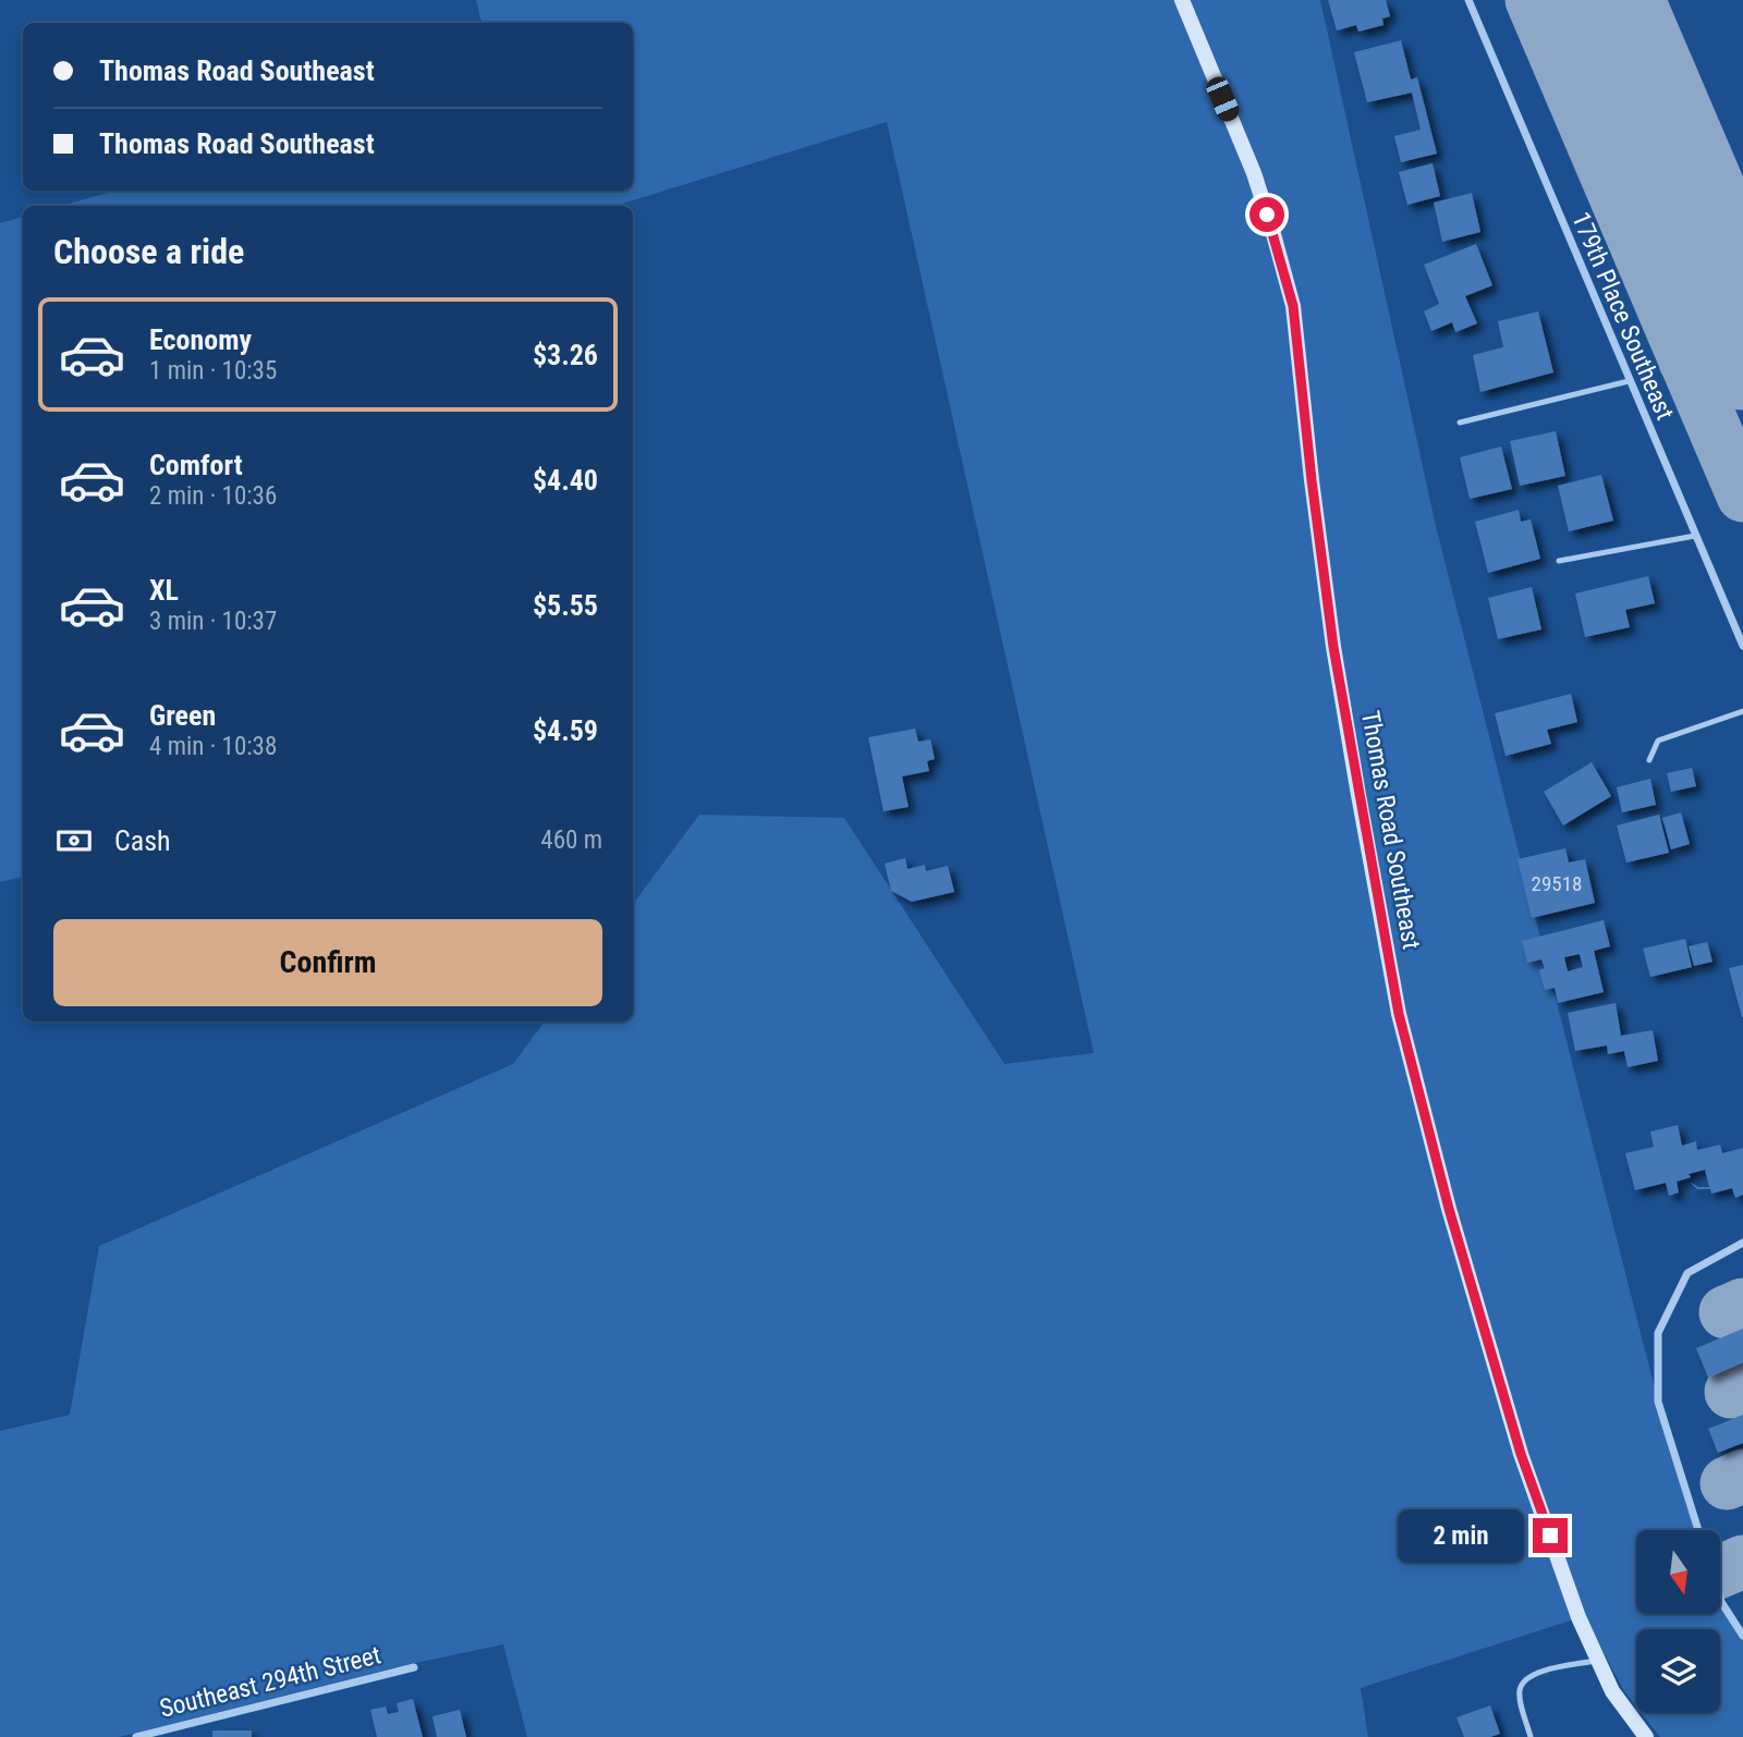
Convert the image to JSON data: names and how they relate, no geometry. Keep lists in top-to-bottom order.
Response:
{
  "streets": {
    "street": ["179th Place Southeast", "Thomas Road Southeast", "Southeast 294th Street"]
  },
  "house_numbers": ["29518"],
  "north": "bottom",
  "page": {
    "banner": ["Thomas Road Southeast", "Thomas Road Southeast"],
    "heading": "Choose a ride",
    "list": [
      {
        "name": "Economy",
        "note": "1 min · 10:35",
        "value": "$3.26"
      },
      {
        "name": "Comfort",
        "note": "2 min · 10:36",
        "value": "$4.40"
      },
      {
        "name": "XL",
        "note": "3 min · 10:37",
        "value": "$5.55"
      },
      {
        "name": "Green",
        "note": "4 min · 10:38",
        "value": "$4.59"
      }
    ],
    "pay": ["Cash", "460 m"],
    "buttons": "Confirm",
    "bubble": "2 min"
  }
}
